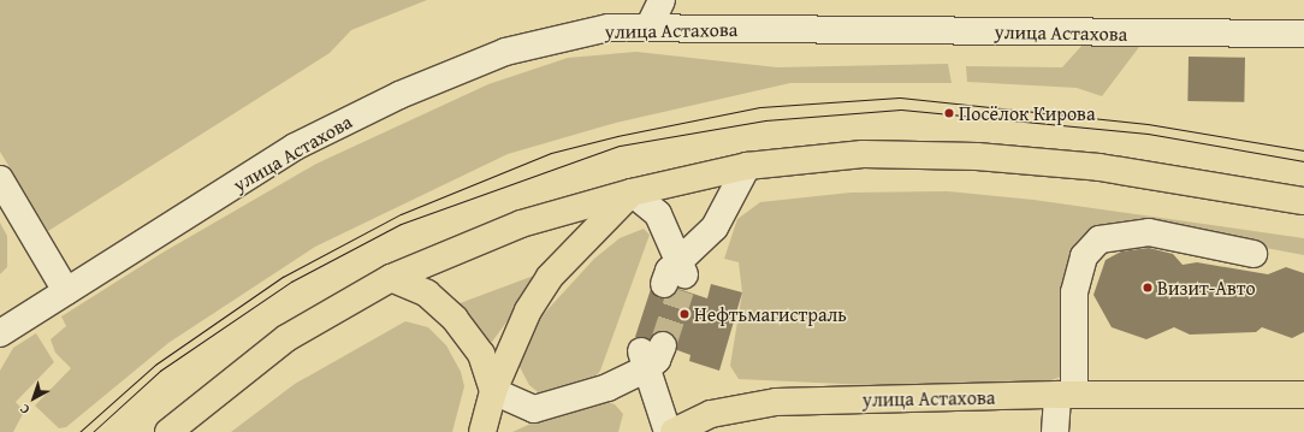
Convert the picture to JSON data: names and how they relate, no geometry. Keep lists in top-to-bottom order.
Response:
{
  "streets": {
    "main road": ["улица Астахова"]
  },
  "places": ["Посёлок Кирова", "Визит-Авто", "Нефтьмагистраль"],
  "north": "bottom left"
}
